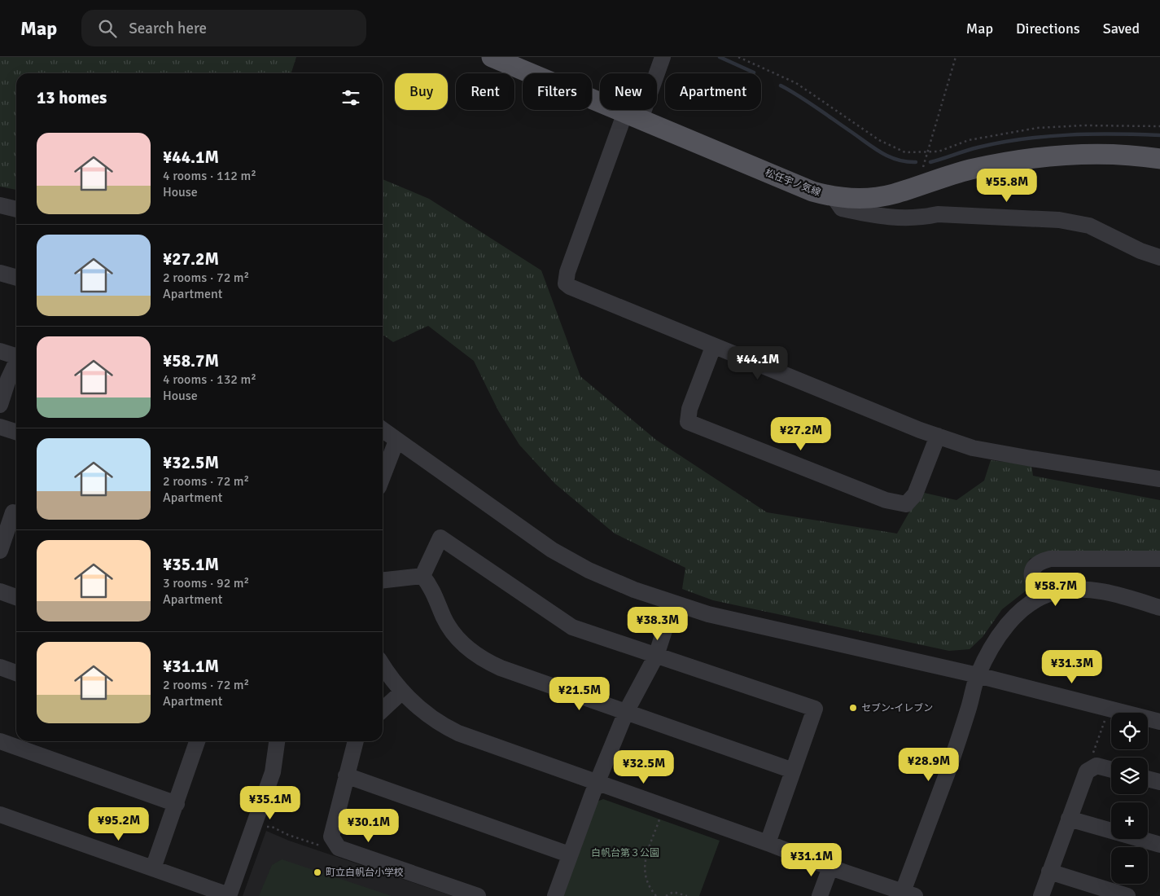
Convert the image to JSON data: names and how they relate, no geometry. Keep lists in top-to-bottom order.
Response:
{
  "streets": {
    "main road": ["松任宇ノ気線"]
  },
  "parks": ["白帆台第３公園"],
  "places": ["セブン-イレブン", "町立白帆台小学校"],
  "page": {
    "header": "Map",
    "search": "Search here",
    "nav": ["Map", "Directions", "Saved"],
    "chip": [
      "Buy",
      "Rent",
      "Filters",
      "New",
      "Apartment"
    ],
    "heading": "13 homes",
    "list": [
      {
        "name": "¥44.1M",
        "note": "4 rooms · 112 m² · House"
      },
      {
        "name": "¥27.2M",
        "note": "2 rooms · 72 m² · Apartment"
      },
      {
        "name": "¥58.7M",
        "note": "4 rooms · 132 m² · House"
      },
      {
        "name": "¥32.5M",
        "note": "2 rooms · 72 m² · Apartment"
      },
      {
        "name": "¥35.1M",
        "note": "3 rooms · 92 m² · Apartment"
      },
      {
        "name": "¥31.1M",
        "note": "2 rooms · 72 m² · Apartment"
      }
    ],
    "price": [
      "¥55.8M",
      "¥44.1M",
      "¥27.2M",
      "¥58.7M",
      "¥38.3M",
      "¥31.3M",
      "¥21.5M",
      "¥28.9M",
      "¥32.5M",
      "¥35.1M",
      "¥95.2M",
      "¥30.1M",
      "¥31.1M"
    ],
    "map_buttons": ["+", "−"]
  }
}
